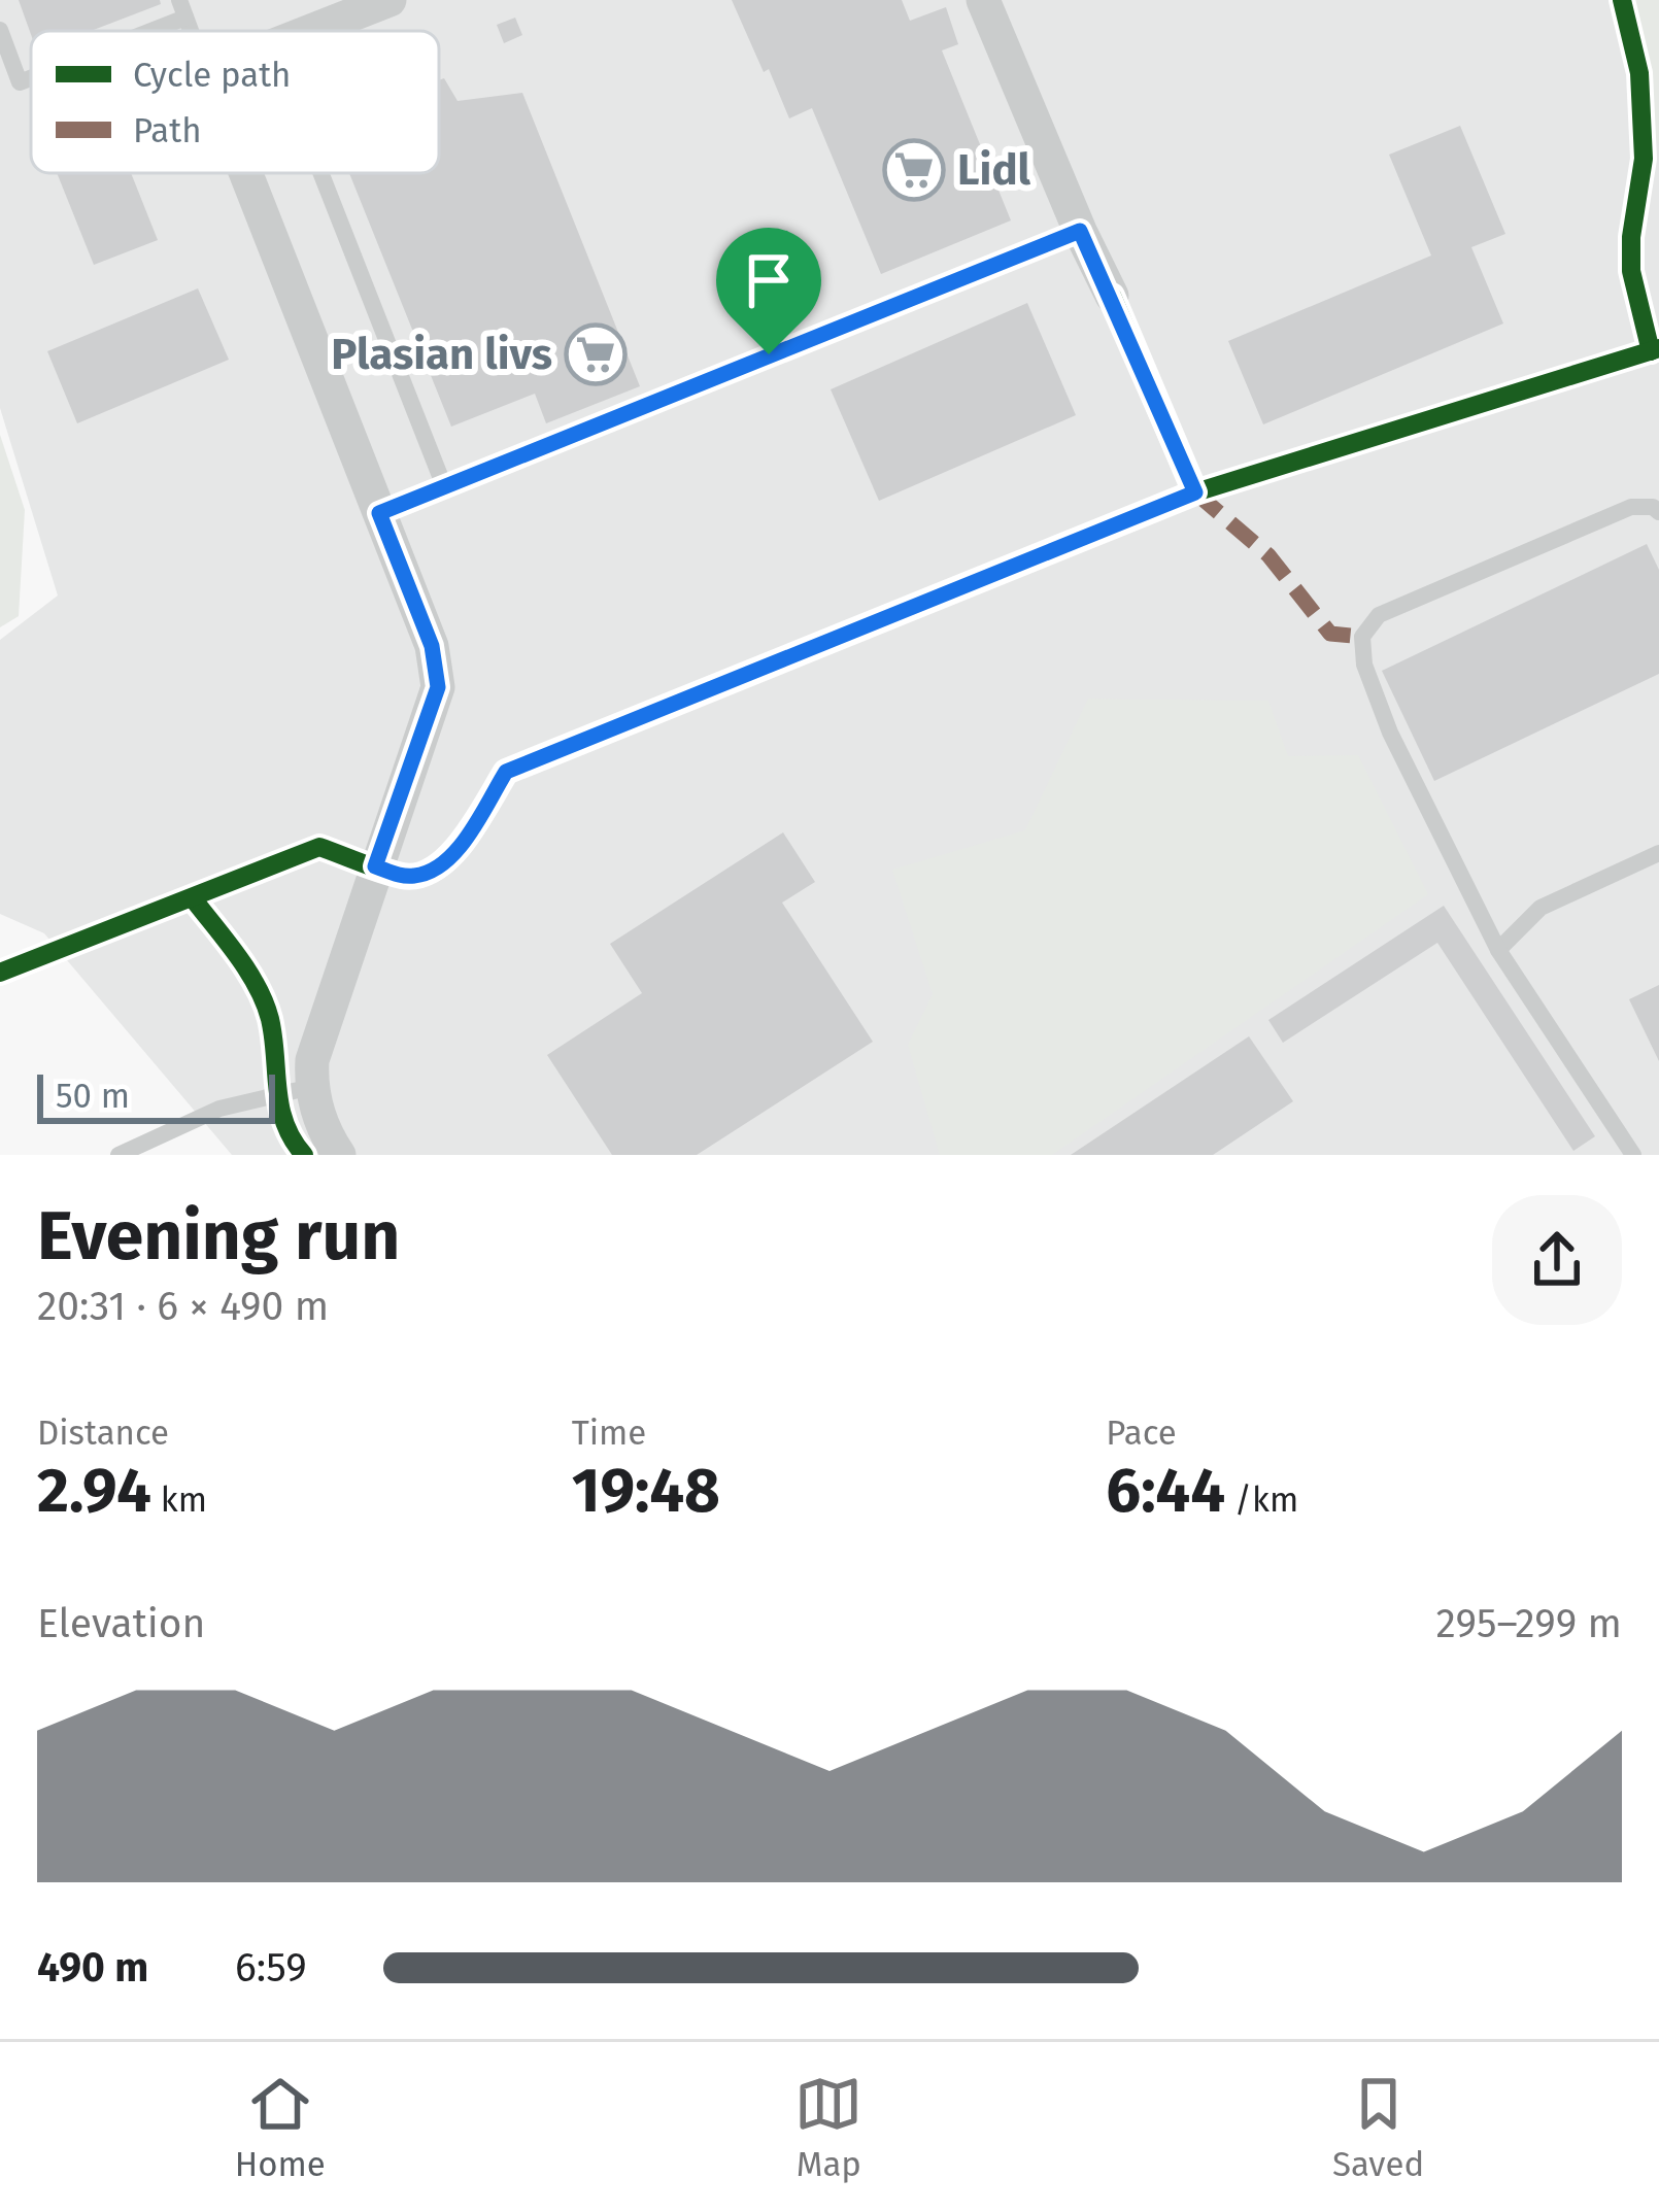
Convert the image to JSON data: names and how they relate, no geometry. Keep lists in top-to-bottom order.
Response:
{
  "places": {
    "supermarket": ["Lidl", "Plasian livs"]
  },
  "legend": ["Cycle path", "Path"],
  "scale_bar": "50 m",
  "page": {
    "scale": "50 m",
    "heading": ["Evening run", "20:31 · 6 × 490 m"],
    "stats": [
      ["Distance", "2.94 km"],
      ["Time", "19:48"],
      ["Pace", "6:44 /km"]
    ],
    "chart": ["Elevation", "295–299 m"],
    "list": [
      {
        "name": "490 m",
        "note": "6:59"
      }
    ],
    "tabs": ["Home", "Map", "Saved"]
  }
}
